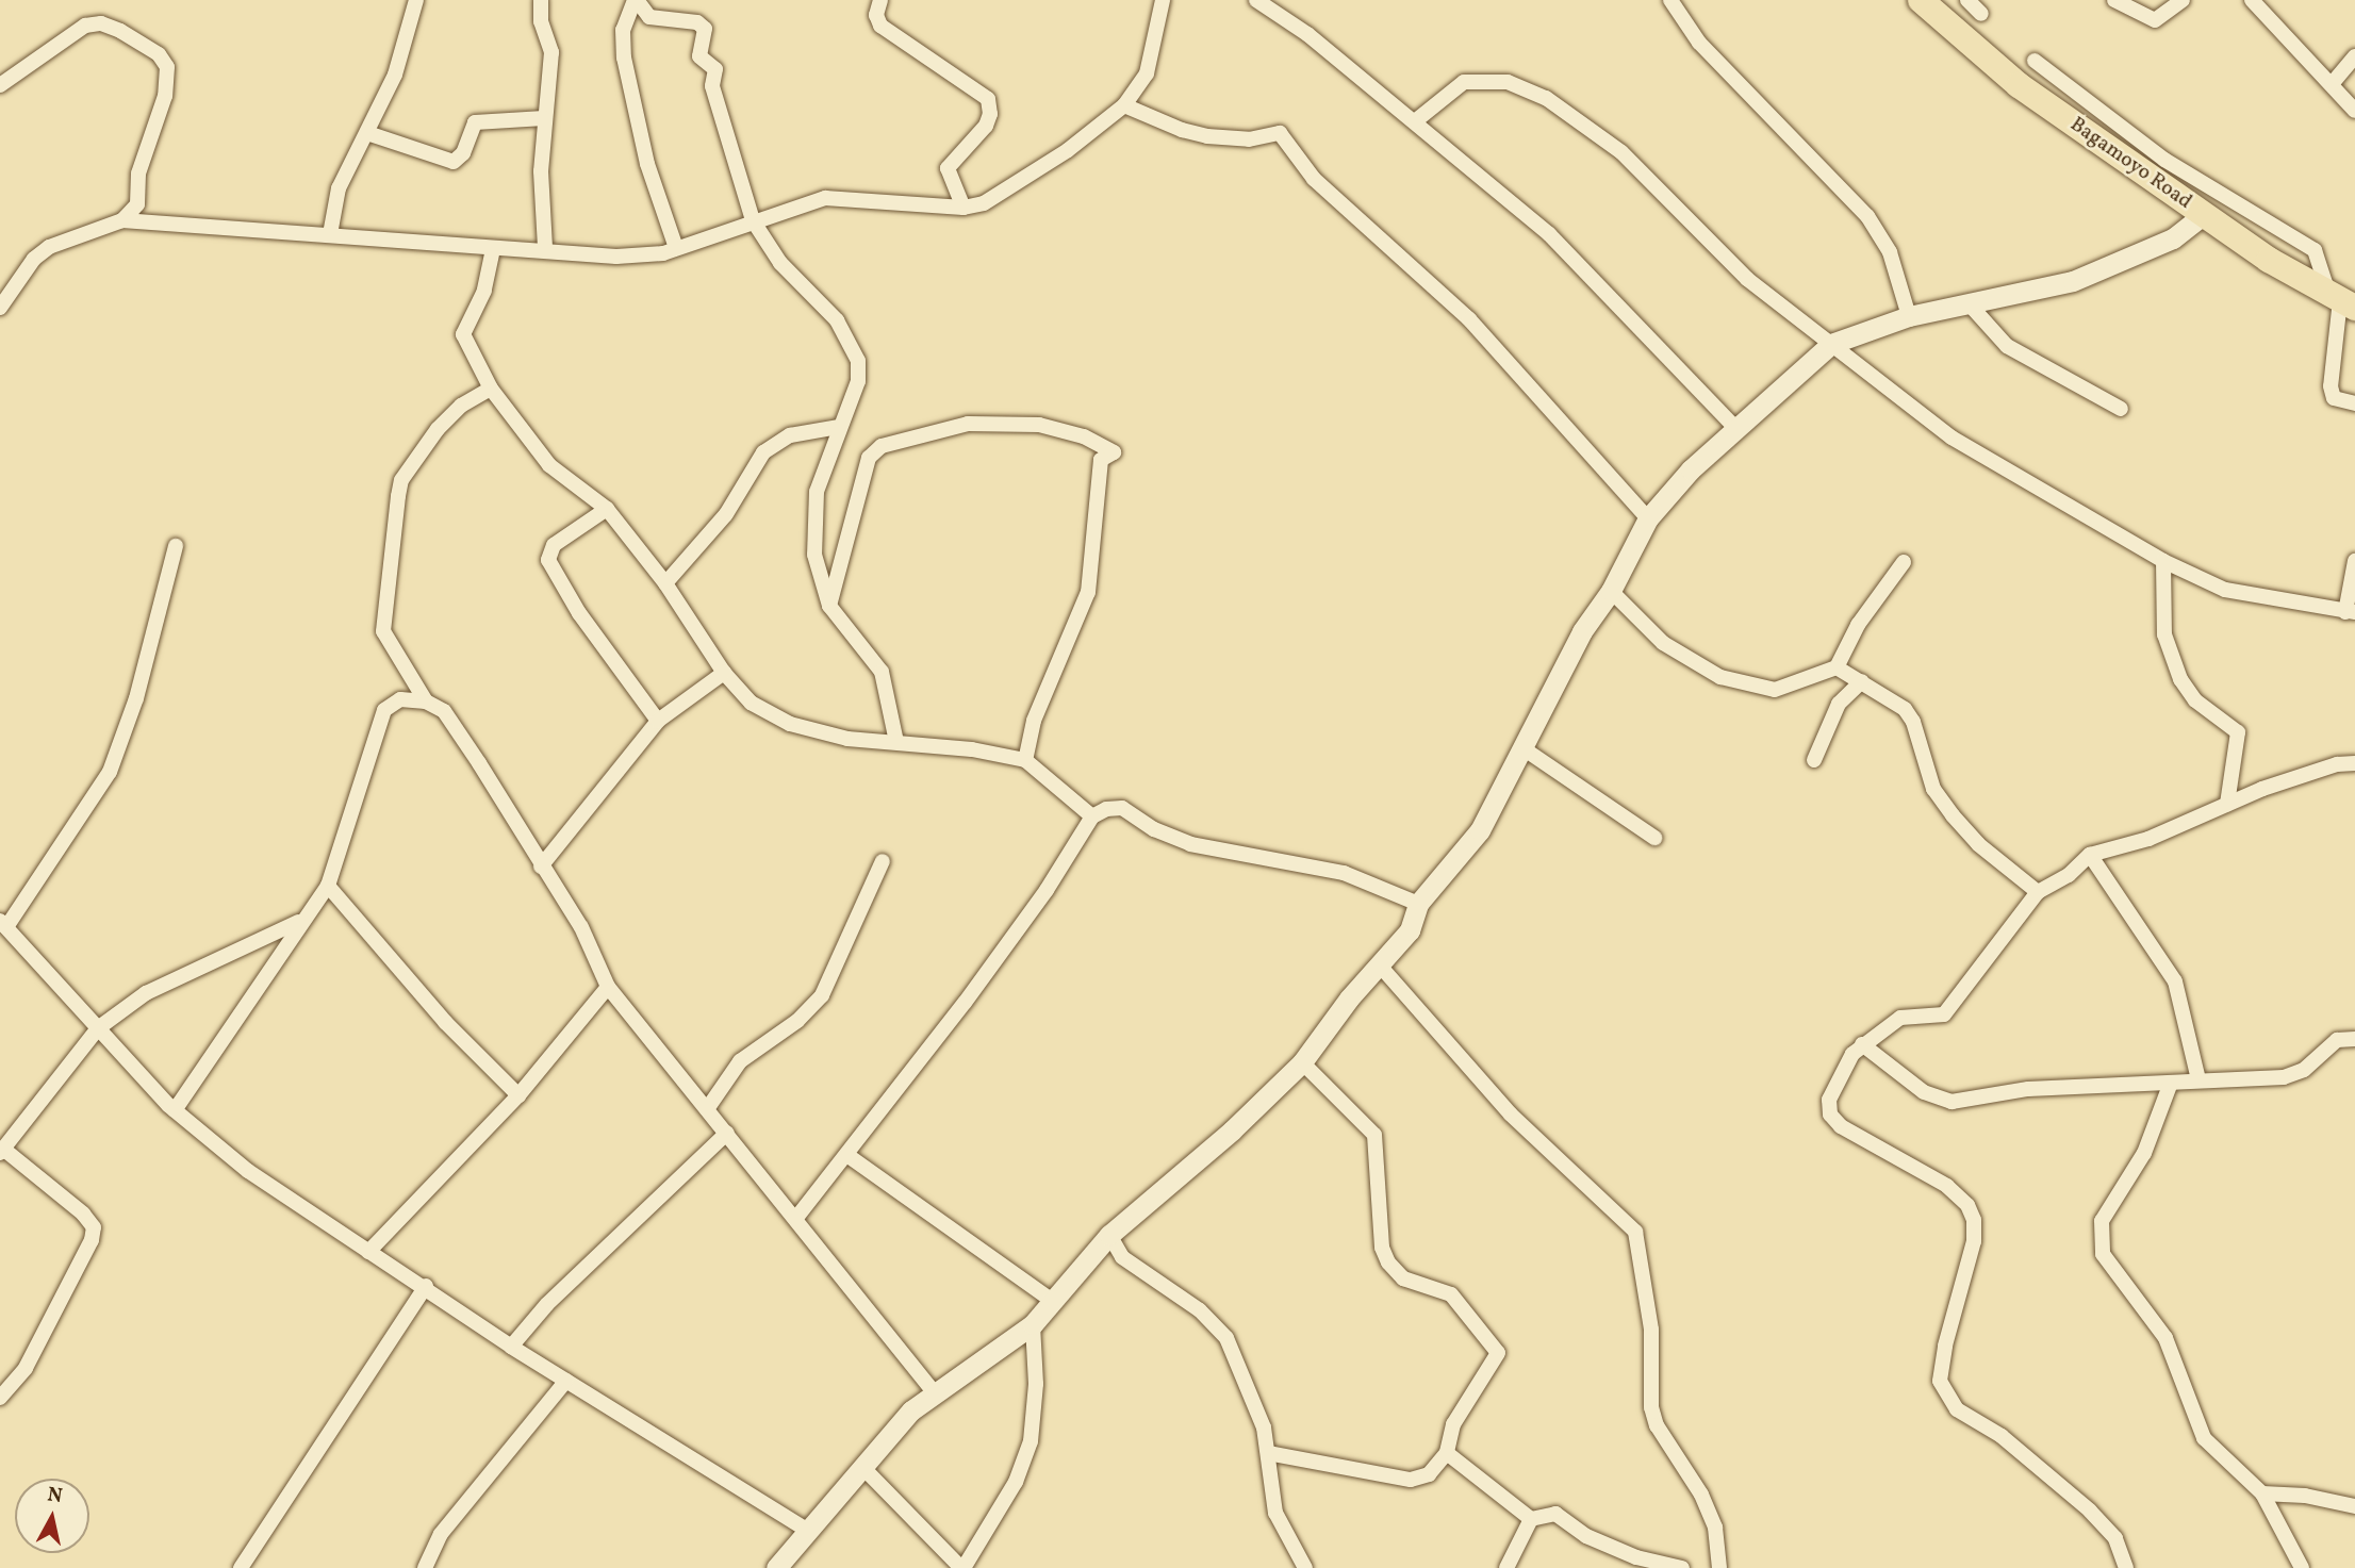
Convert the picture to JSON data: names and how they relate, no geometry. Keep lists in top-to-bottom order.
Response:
{
  "streets": {
    "highway": ["Bagamoyo Road"]
  },
  "north": "top"
}
